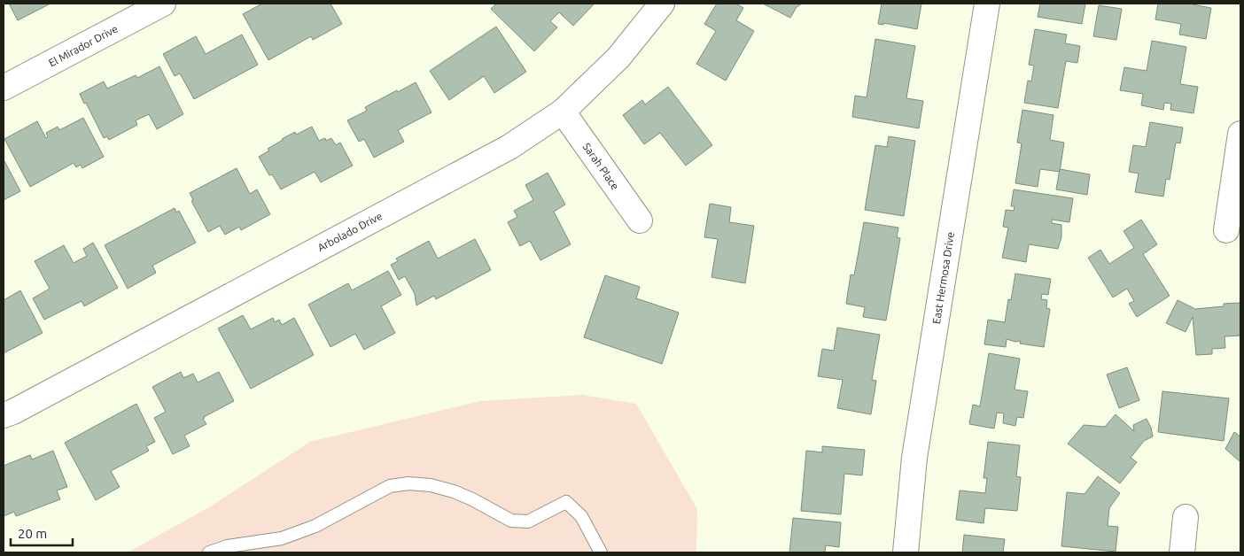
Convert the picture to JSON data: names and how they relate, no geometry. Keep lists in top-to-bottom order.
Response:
{
  "streets": {
    "street": [
      "El Mirador Drive",
      "Sarah Place",
      "Arbolado Drive",
      "East Hermosa Drive"
    ]
  },
  "crossings": [
    ["Sarah Place", "Arbolado Drive"]
  ],
  "scale_bar": "20 m"
}
